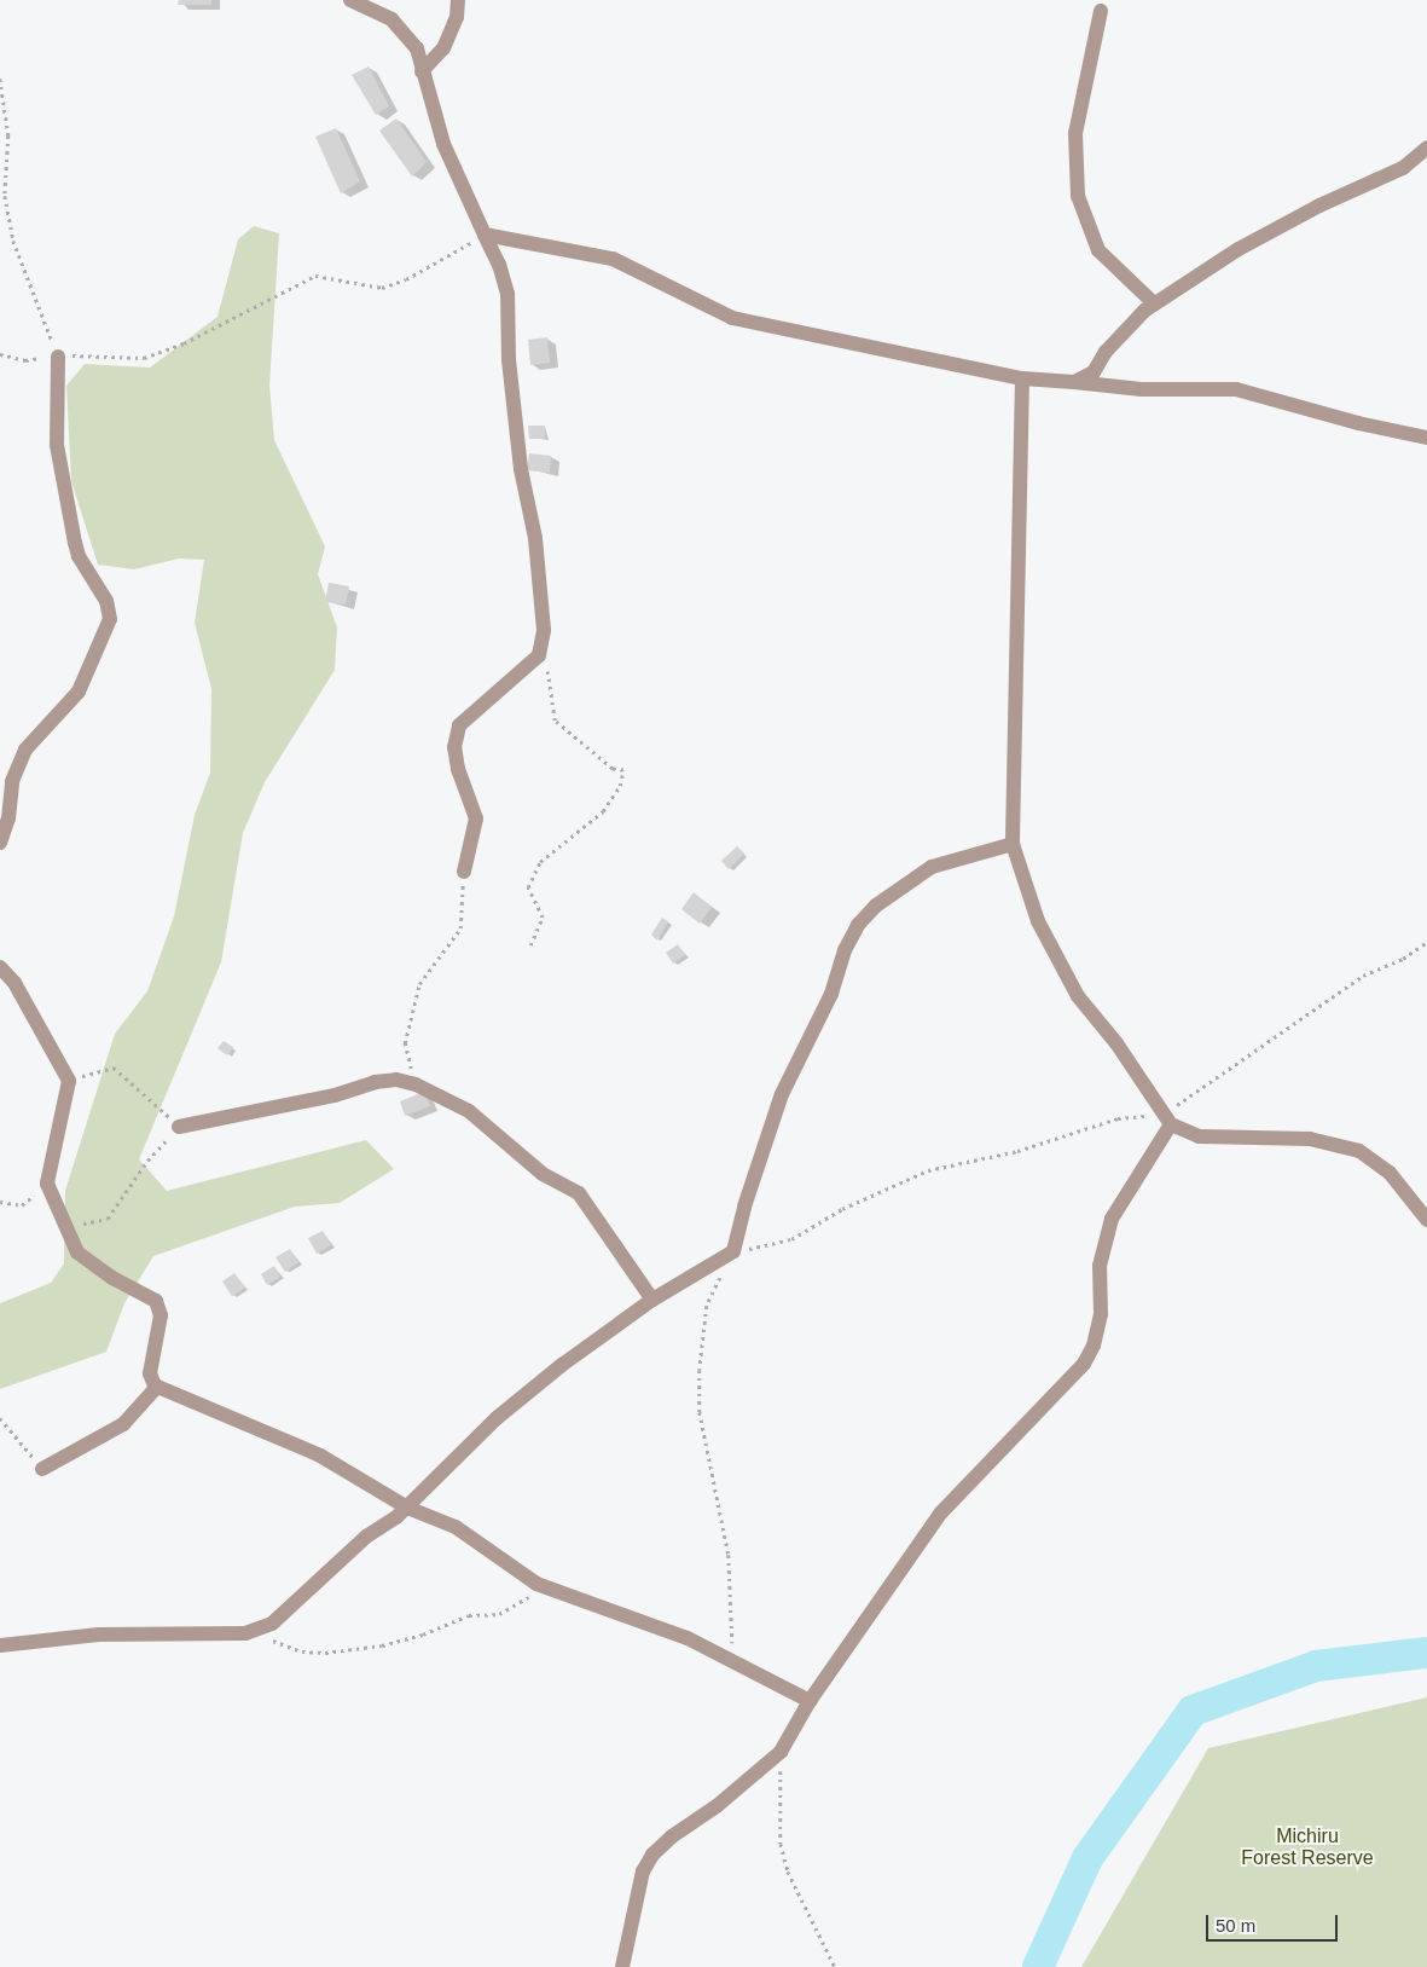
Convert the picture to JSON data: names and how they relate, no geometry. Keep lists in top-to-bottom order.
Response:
{
  "parks": ["Michiru Forest Reserve"],
  "scale_bar": "50 m"
}
